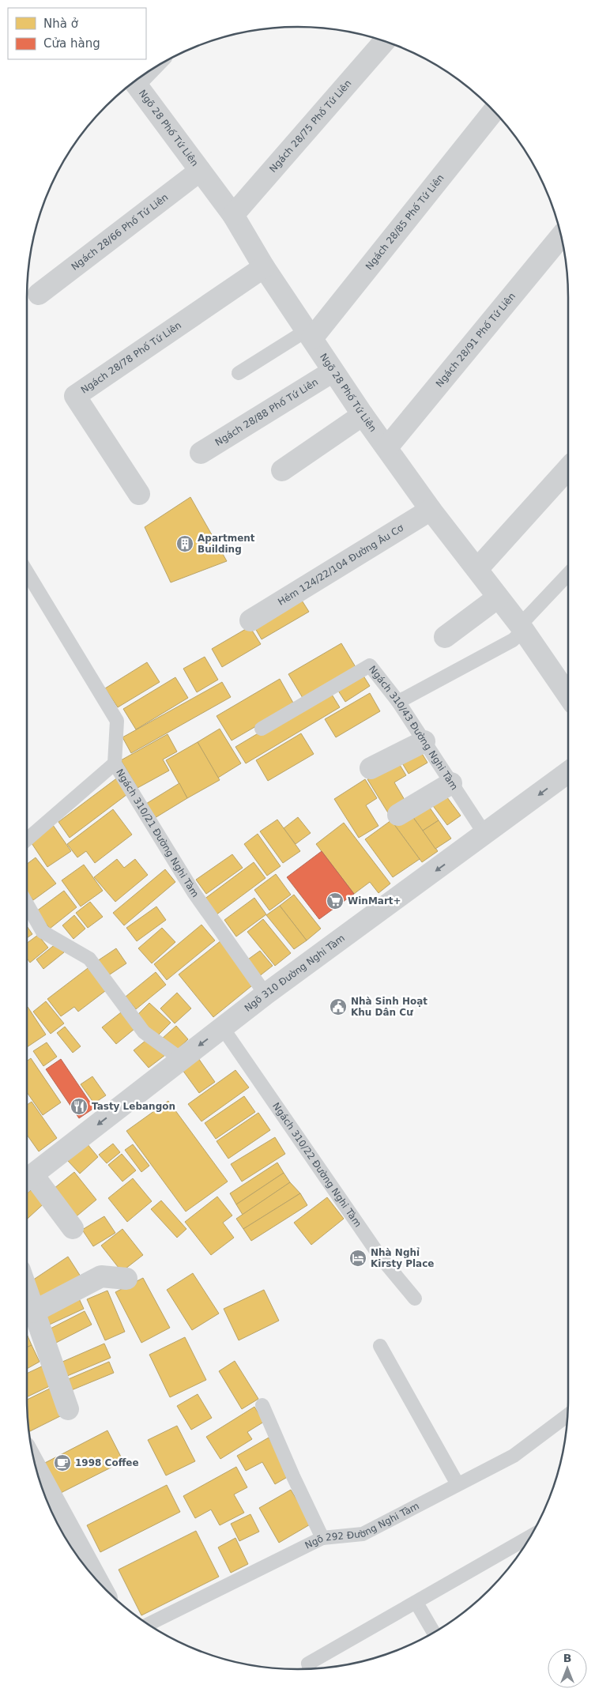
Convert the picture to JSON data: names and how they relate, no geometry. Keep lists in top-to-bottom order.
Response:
{
  "streets": {
    "street": [
      "Ngách 28/75 Phố Tứ Liên",
      "Ngõ 28 Phố Tứ Liên",
      "Ngách 28/85 Phố Tứ Liên",
      "Ngách 28/66 Phố Tứ Liên",
      "Ngách 28/91 Phố Tứ Liên",
      "Ngách 28/78 Phố Tứ Liên",
      "Ngách 28/88 Phố Tứ Liên",
      "Hẻm 124/22/104 Đường Âu Cơ",
      "Ngõ 310 Đường Nghi Tàm"
    ],
    "lane": [
      "Ngách 310/43 Đường Nghi Tàm",
      "Ngách 310/21 Đường Nghi Tàm",
      "Ngách 310/22 Đường Nghi Tàm",
      "Ngõ 292 Đường Nghi Tàm"
    ]
  },
  "crossings": [
    ["Ngách 28/75 Phố Tứ Liên", "Ngõ 28 Phố Tứ Liên"],
    ["Ngõ 28 Phố Tứ Liên", "Ngách 28/85 Phố Tứ Liên"],
    ["Ngõ 28 Phố Tứ Liên", "Ngách 28/66 Phố Tứ Liên"],
    ["Ngõ 28 Phố Tứ Liên", "Ngách 28/91 Phố Tứ Liên"],
    ["Ngõ 28 Phố Tứ Liên", "Ngách 28/78 Phố Tứ Liên"],
    ["Ngõ 28 Phố Tứ Liên", "Ngách 28/88 Phố Tứ Liên"],
    ["Ngõ 28 Phố Tứ Liên", "Hẻm 124/22/104 Đường Âu Cơ"],
    ["Ngách 310/43 Đường Nghi Tàm", "Ngõ 310 Đường Nghi Tàm"],
    ["Ngách 310/21 Đường Nghi Tàm", "Ngõ 310 Đường Nghi Tàm"],
    ["Ngõ 310 Đường Nghi Tàm", "Ngách 310/22 Đường Nghi Tàm"]
  ],
  "one_way": ["Ngõ 310 Đường Nghi Tàm"],
  "places": {
    "building": ["Apartment Building"],
    "supermarket": ["WinMart+"],
    "public building": ["Nhà Sinh Hoạt Khu Dân Cư"],
    "restaurant": ["Tasty Lebangon"],
    "hotel": ["Nhà Nghỉ Kirsty Place"],
    "cafe": ["1998 Coffee"]
  },
  "legend": ["Nhà ở", "Cửa hàng"],
  "north": "top"
}
